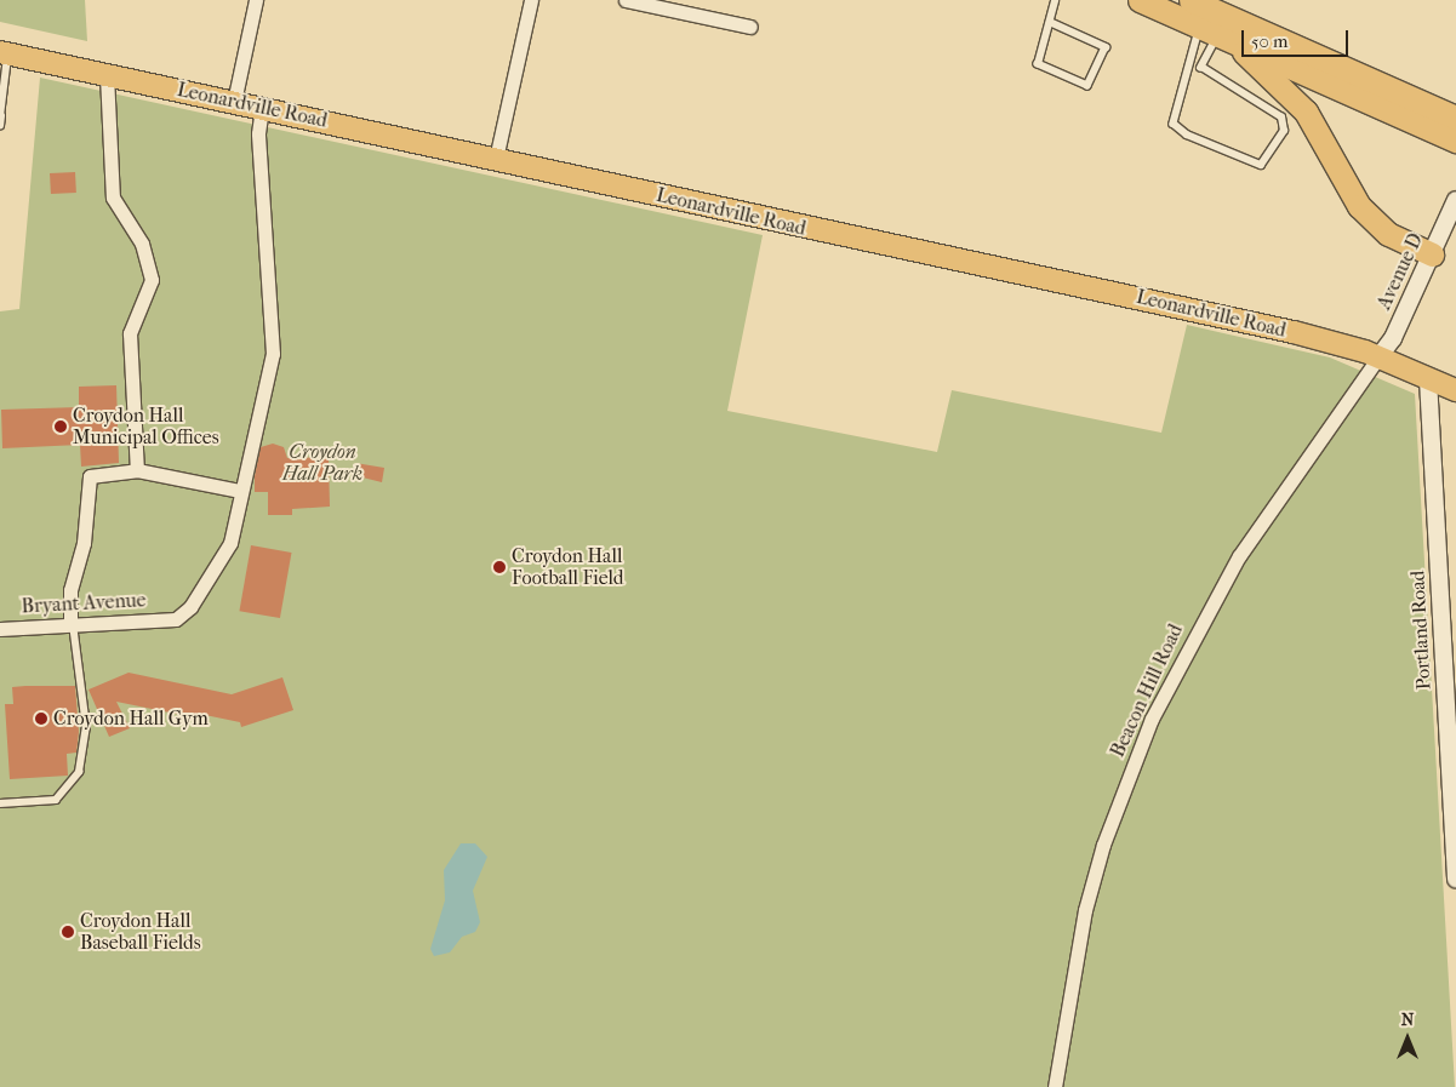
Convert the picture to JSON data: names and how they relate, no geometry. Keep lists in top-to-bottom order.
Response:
{
  "streets": {
    "main road": ["Leonardville Road"],
    "street": [
      "Avenue D",
      "Bryant Avenue",
      "Portland Road",
      "Beacon Hill Road"
    ]
  },
  "crossings": [
    ["Leonardville Road", "Avenue D"],
    ["Leonardville Road", "Portland Road"],
    ["Leonardville Road", "Beacon Hill Road"],
    ["Avenue D", "Beacon Hill Road"]
  ],
  "parks": ["Croydon Hall Park"],
  "places": [
    "Croydon Hall Municipal Offices",
    "Croydon Hall Football Field",
    "Croydon Hall Gym",
    "Croydon Hall Baseball Fields"
  ],
  "scale_bar": "50 m",
  "north": "top"
}
